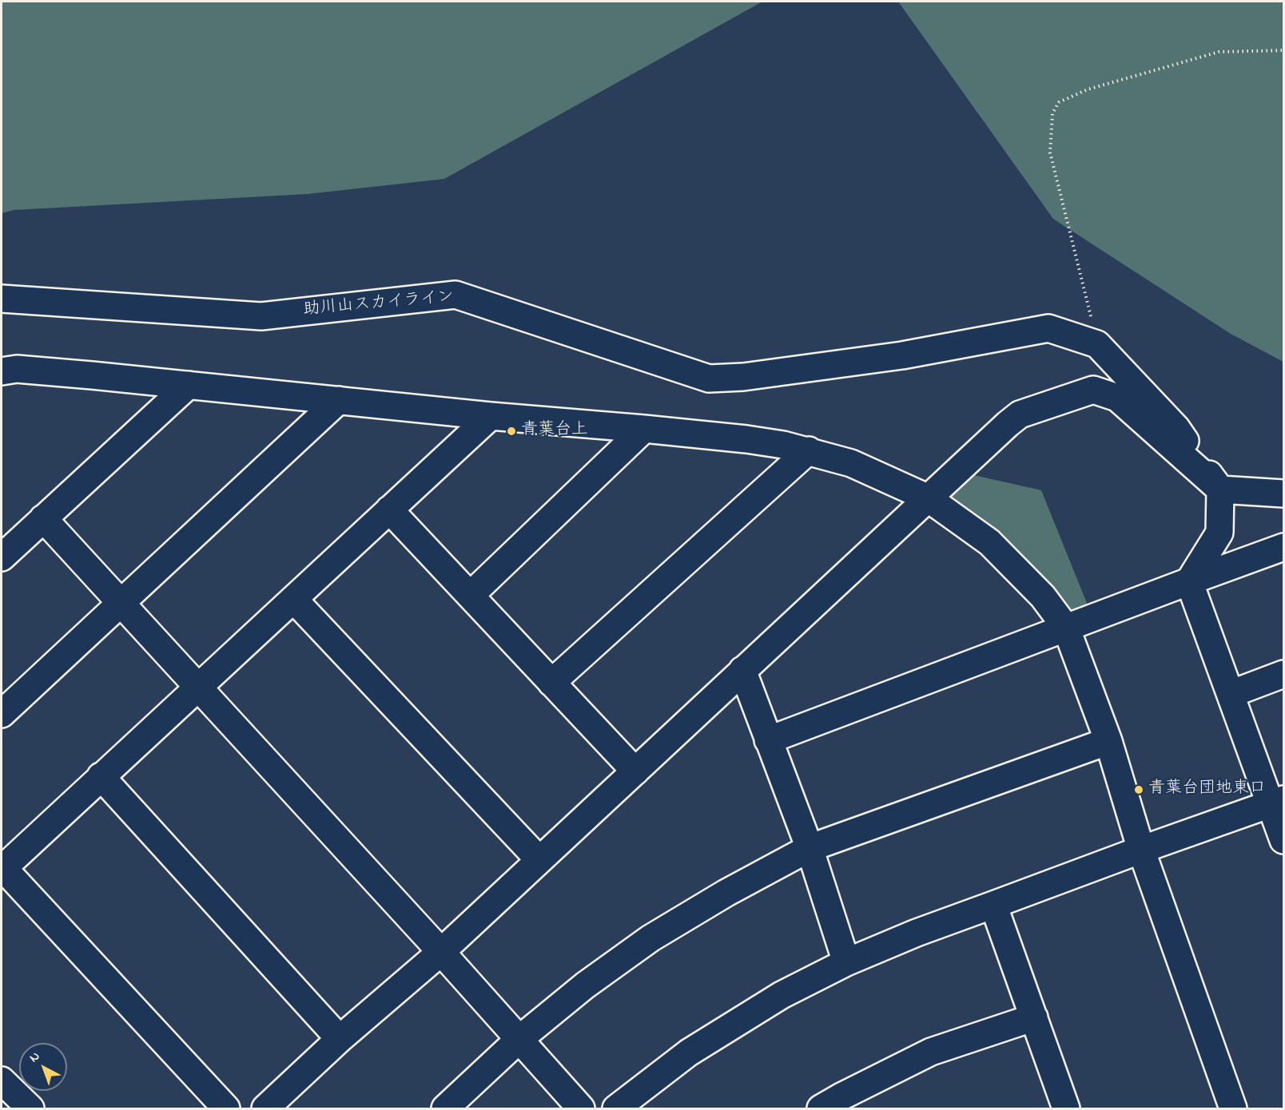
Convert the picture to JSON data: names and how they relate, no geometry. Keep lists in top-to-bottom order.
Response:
{
  "streets": {
    "street": ["助川山スカイライン"]
  },
  "places": ["青葉台上", "青葉台団地東口"],
  "north": "top left"
}
